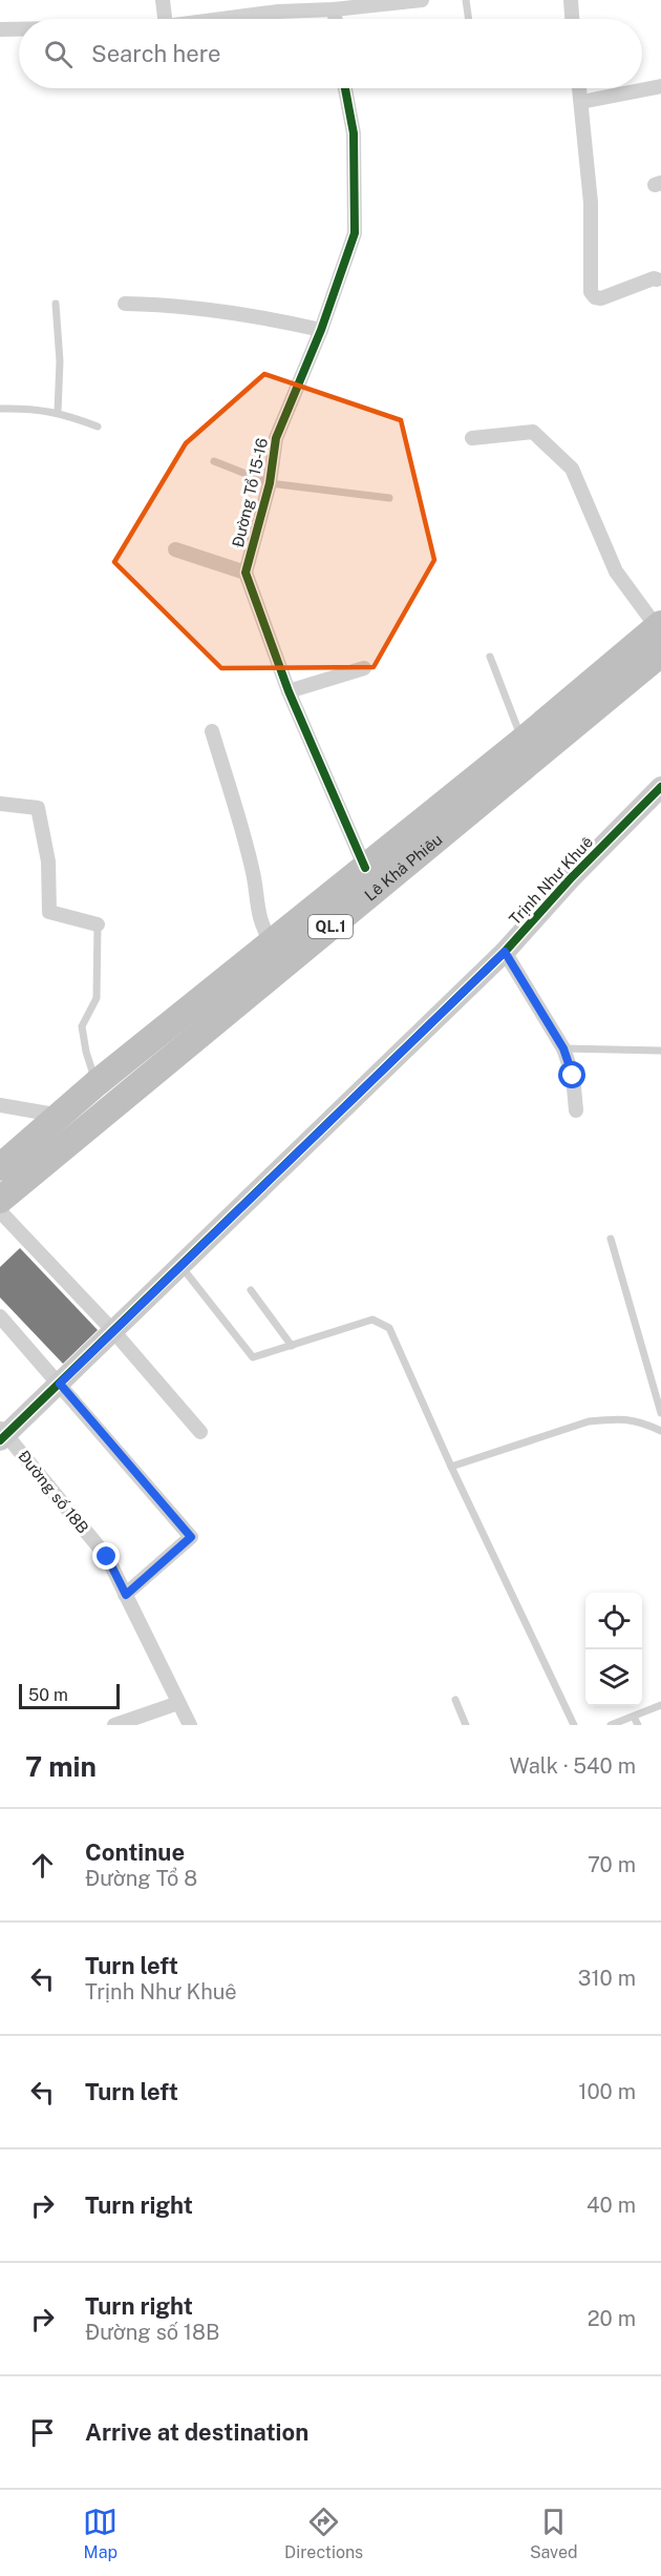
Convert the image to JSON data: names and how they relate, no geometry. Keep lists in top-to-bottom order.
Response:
{
  "streets": {
    "highway": ["Lê Khả Phiêu", "QL.1"],
    "street": ["Đường Tổ 15-16", "Trịnh Như Khuê", "Đường số 18B"]
  },
  "crossings": [
    ["Đường Tổ 15-16", "Lê Khả Phiêu"],
    ["Trịnh Như Khuê", "Đường số 18B"]
  ],
  "scale_bar": "50 m",
  "page": {
    "search": "Search here",
    "scale": "50 m",
    "heading": ["7 min", "Walk · 540 m"],
    "list": [
      ["Continue", "Đường Tổ 8", "70 m"],
      ["Turn left", "Trịnh Như Khuê", "310 m"],
      ["Turn left", "100 m"],
      ["Turn right", "40 m"],
      ["Turn right", "Đường số 18B", "20 m"],
      "Arrive at destination"
    ],
    "nav": ["Map", "Directions", "Saved"]
  }
}
